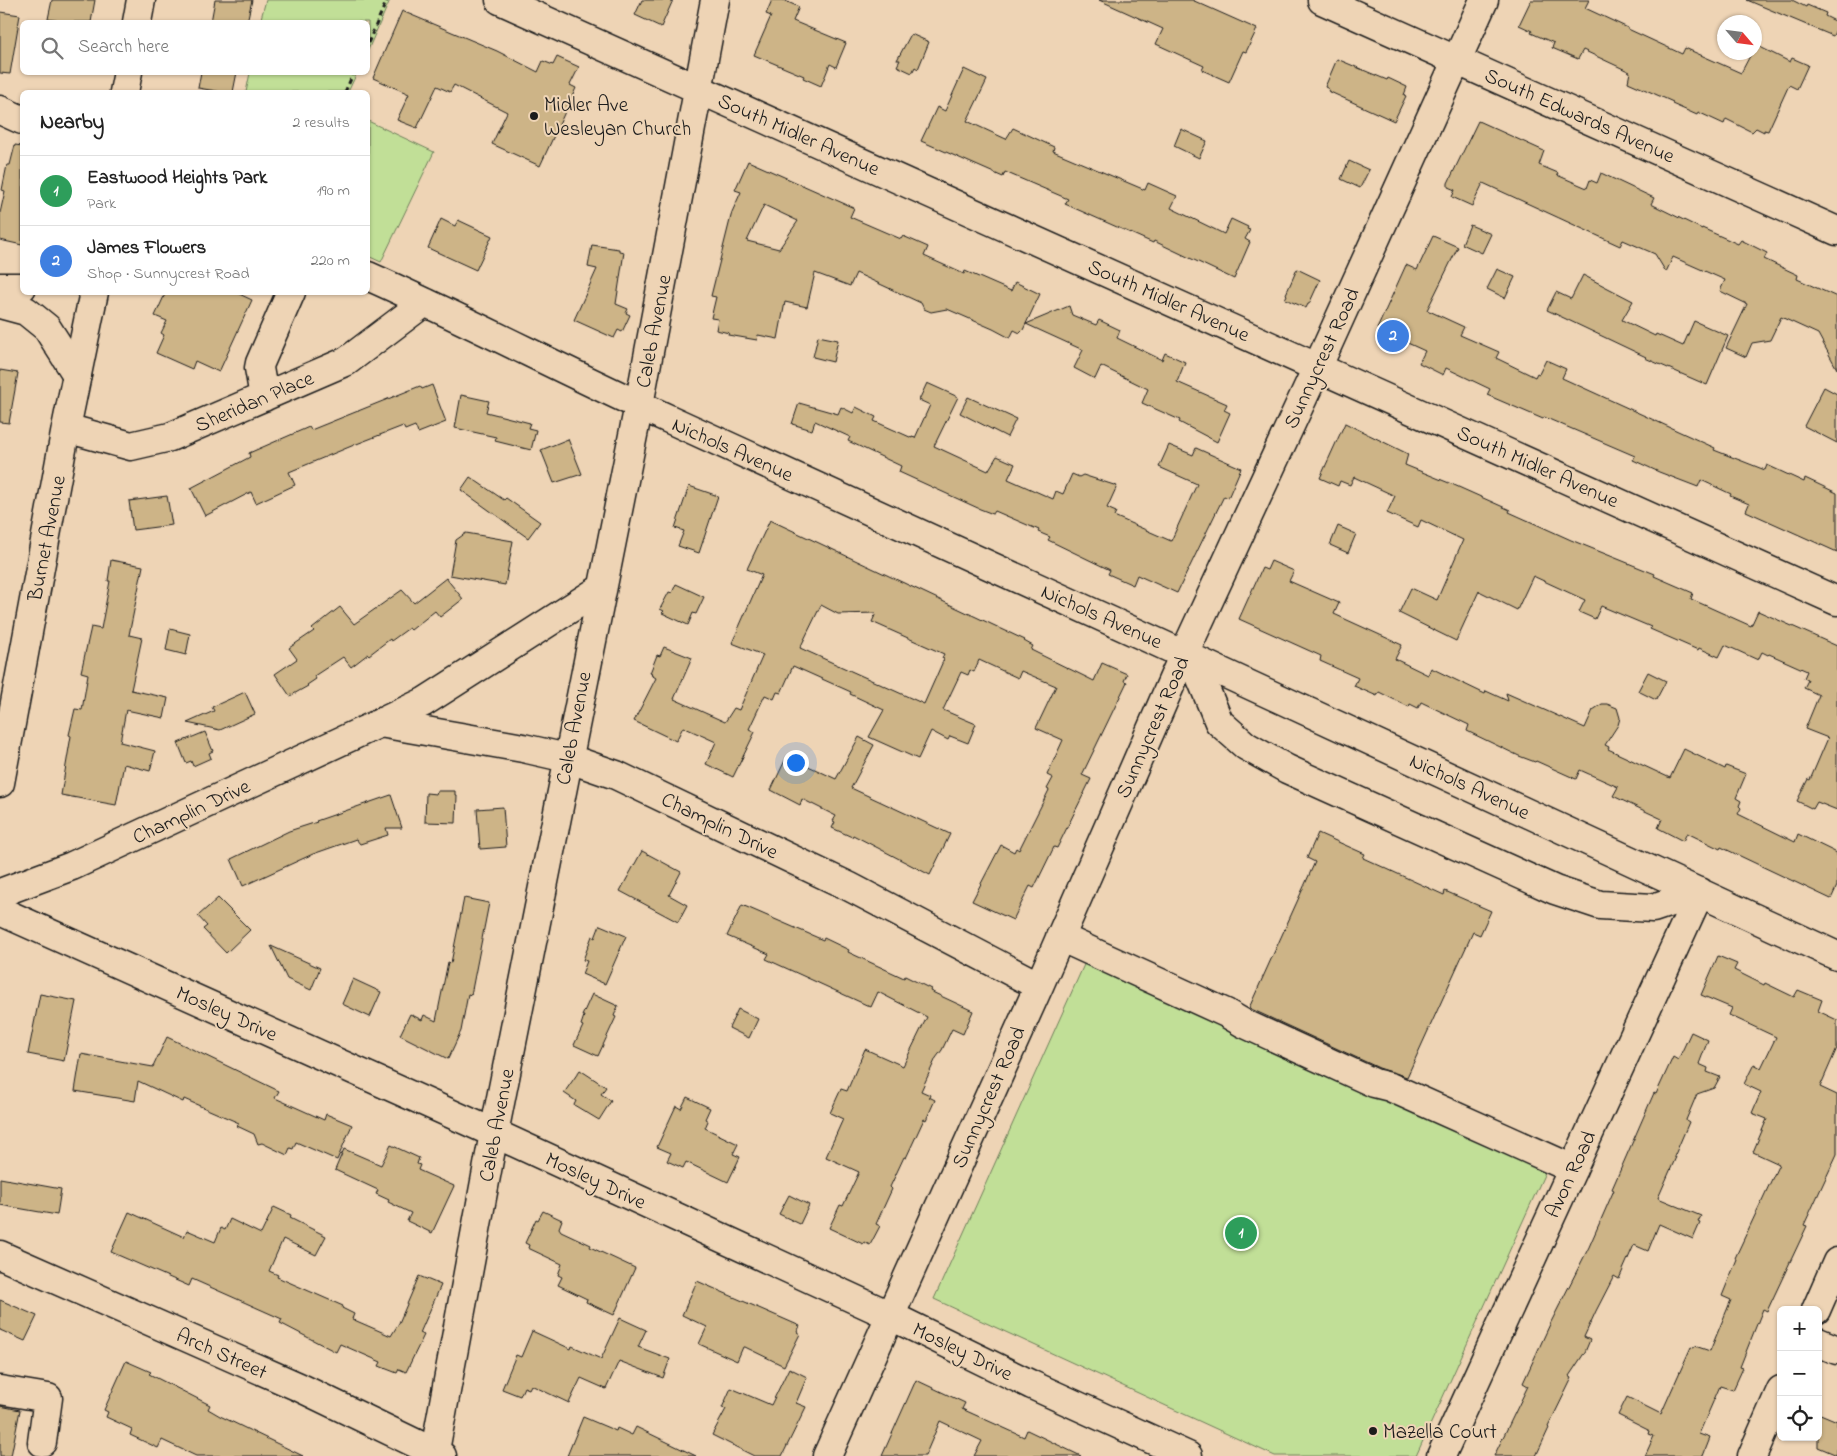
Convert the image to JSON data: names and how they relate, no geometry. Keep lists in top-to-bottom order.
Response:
{
  "streets": {
    "main road": [
      "South Edwards Avenue",
      "South Midler Avenue",
      "Caleb Avenue",
      "Sunnycrest Road",
      "Sheridan Place",
      "Nichols Avenue",
      "Burnet Avenue",
      "Champlin Drive",
      "Mosley Drive",
      "Avon Road",
      "Arch Street"
    ]
  },
  "crossings": [
    ["South Edwards Avenue", "Sunnycrest Road"],
    ["South Midler Avenue", "Caleb Avenue"],
    ["South Midler Avenue", "Sunnycrest Road"],
    ["Caleb Avenue", "Nichols Avenue"],
    ["Caleb Avenue", "Champlin Drive"],
    ["Caleb Avenue", "Mosley Drive"],
    ["Caleb Avenue", "Arch Street"],
    ["Sunnycrest Road", "Nichols Avenue"],
    ["Sunnycrest Road", "Champlin Drive"],
    ["Sunnycrest Road", "Mosley Drive"],
    ["Sheridan Place", "Nichols Avenue"],
    ["Sheridan Place", "Burnet Avenue"],
    ["Nichols Avenue", "Avon Road"]
  ],
  "places": ["Midler Ave Wesleyan Church", "Mazella Court"],
  "north": "bottom right",
  "page": {
    "search": "Search here",
    "heading": ["Nearby", "2 results"],
    "list": [
      {
        "mark": "1",
        "name": "Eastwood Heights Park",
        "note": "Park",
        "value": "190 m"
      },
      {
        "mark": "2",
        "name": "James Flowers",
        "note": "Shop · Sunnycrest Road",
        "value": "220 m"
      }
    ],
    "pins": ["2", "1"],
    "map_buttons": ["+", "−"]
  }
}
